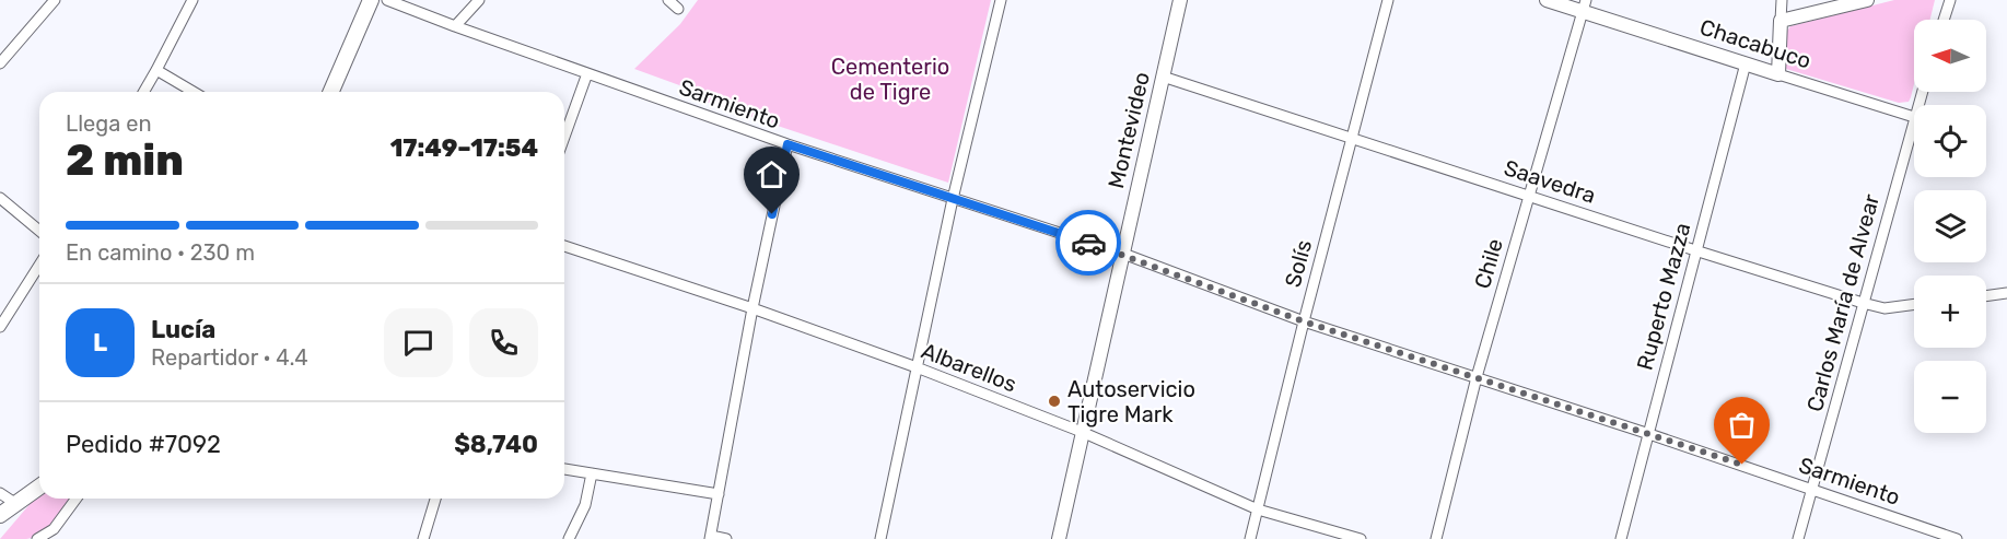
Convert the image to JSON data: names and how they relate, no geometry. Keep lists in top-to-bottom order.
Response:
{
  "streets": {
    "street": [
      "Chacabuco",
      "Sarmiento",
      "Montevideo",
      "Saavedra",
      "Solís",
      "Chile",
      "Ruperto Mazza",
      "Carlos María de Alvear",
      "Albarellos"
    ]
  },
  "crossings": [
    ["Chacabuco", "Chile"],
    ["Chacabuco", "Ruperto Mazza"],
    ["Chacabuco", "Carlos María de Alvear"],
    ["Sarmiento", "Montevideo"],
    ["Sarmiento", "Solís"],
    ["Sarmiento", "Chile"],
    ["Sarmiento", "Ruperto Mazza"],
    ["Sarmiento", "Carlos María de Alvear"],
    ["Montevideo", "Saavedra"],
    ["Montevideo", "Albarellos"],
    ["Saavedra", "Solís"],
    ["Saavedra", "Chile"],
    ["Saavedra", "Ruperto Mazza"],
    ["Saavedra", "Carlos María de Alvear"],
    ["Solís", "Albarellos"]
  ],
  "parks": ["Cementerio de Tigre"],
  "places": ["Autoservicio Tigre Mark"],
  "north": "left",
  "page": {
    "map_buttons": ["+", "−"],
    "heading": ["2 min", "Llega en", "17:49–17:54"],
    "panel": [
      "Lucía",
      "Repartidor · 4.4",
      "Pedido #7092",
      "$8,740"
    ],
    "bar": "En camino · 230 m",
    "round": "L"
  }
}
